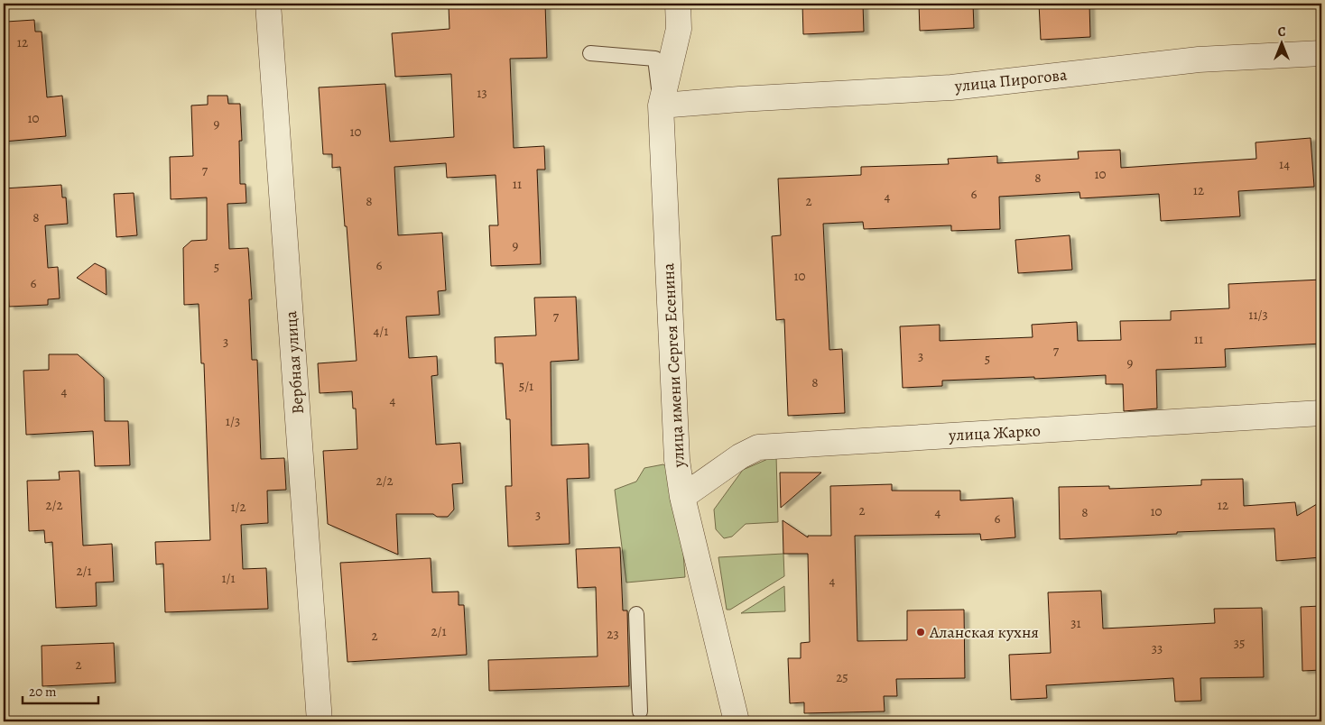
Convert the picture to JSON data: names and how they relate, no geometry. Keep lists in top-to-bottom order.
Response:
{
  "streets": {
    "street": [
      "улица Пирогова",
      "Вербная улица",
      "улица имени Сергея Есенина",
      "улица Жарко"
    ]
  },
  "crossings": [
    ["улица Пирогова", "улица имени Сергея Есенина"],
    ["улица имени Сергея Есенина", "улица Жарко"]
  ],
  "places": ["Аланская кухня"],
  "house_numbers": [
    "12",
    "13",
    "10",
    "9",
    "10",
    "14",
    "7",
    "10",
    "8",
    "11",
    "12",
    "6",
    "4",
    "8",
    "2",
    "8",
    "9",
    "6",
    "5",
    "10",
    "6",
    "11/3",
    "7",
    "4/1",
    "11",
    "3",
    "7",
    "3",
    "5",
    "9",
    "8",
    "5/1",
    "4",
    "4",
    "1/3",
    "2/2",
    "2/2",
    "12",
    "1/2",
    "2",
    "10",
    "4",
    "8",
    "3",
    "6",
    "2/1",
    "1/1",
    "4",
    "31",
    "2/1",
    "23",
    "2",
    "35",
    "33",
    "2",
    "25"
  ],
  "scale_bar": "20 m",
  "north": "top"
}
